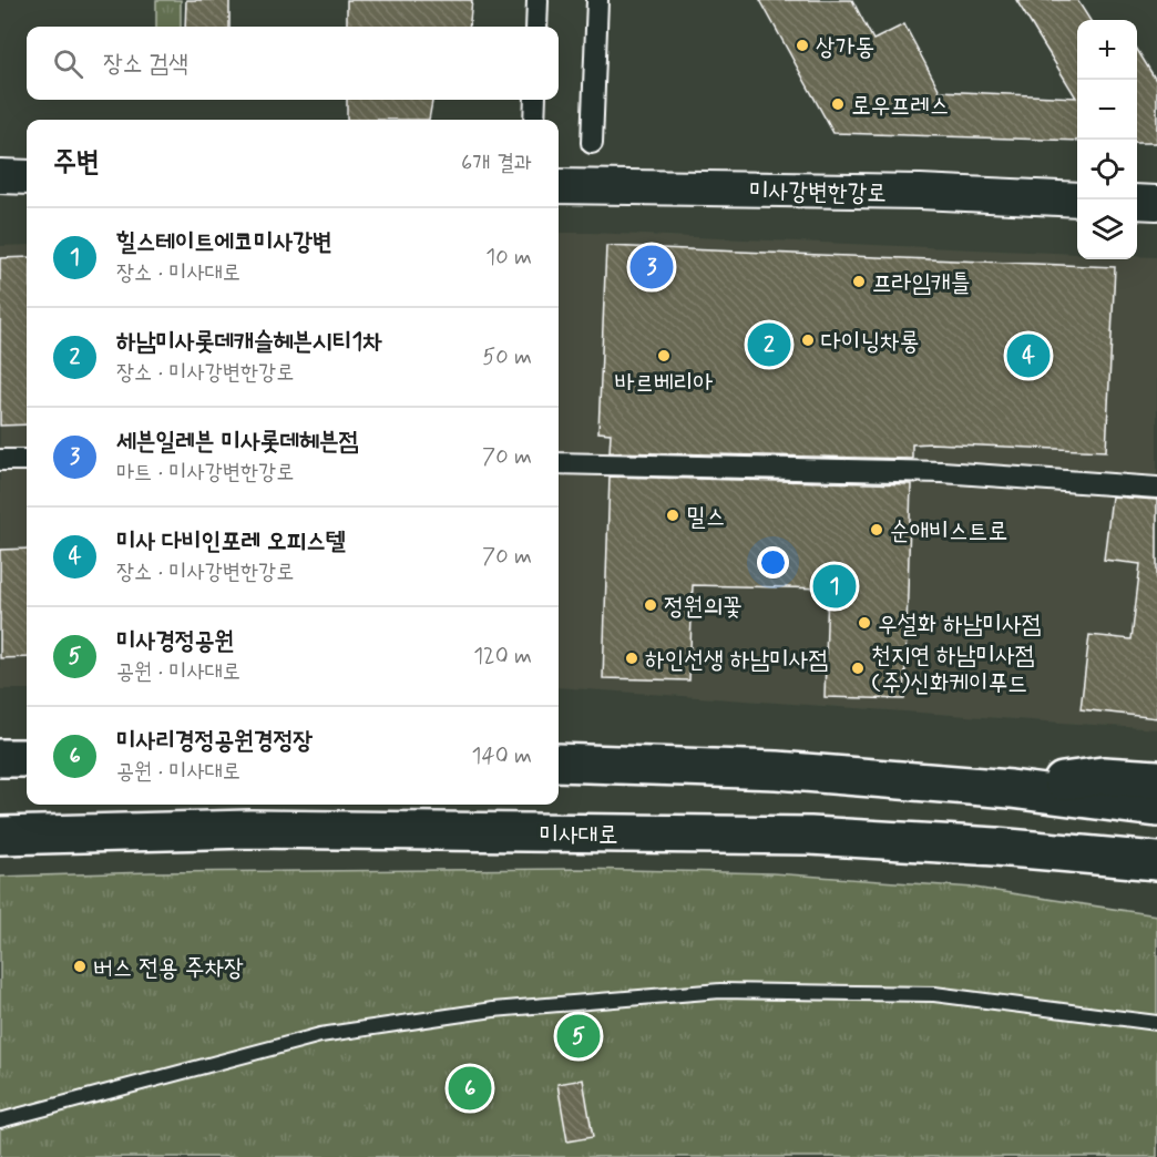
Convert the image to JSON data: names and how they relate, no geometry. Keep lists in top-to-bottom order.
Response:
{
  "streets": {
    "main road": ["미사대로"],
    "street": ["미사강변한강로"]
  },
  "places": [
    "상가동",
    "로우프레스",
    "프라임캐틀",
    "다이닝차롱",
    "바르베리아",
    "밀스",
    "순애비스트로",
    "정원의꽃",
    "우설화 하남미사점",
    "하인선생 하남미사점",
    "천지연 하남미사점 (주)신화케이푸드",
    "버스 전용 주차장"
  ],
  "page": {
    "map_buttons": ["+", "−"],
    "search": "장소 검색",
    "heading": ["주변", "6개 결과"],
    "list": [
      {
        "mark": "1",
        "name": "힐스테이트에코미사강변",
        "note": "장소 · 미사대로",
        "value": "10 m"
      },
      {
        "mark": "2",
        "name": "하남미사롯데캐슬헤븐시티1차",
        "note": "장소 · 미사강변한강로",
        "value": "50 m"
      },
      {
        "mark": "3",
        "name": "세븐일레븐 미사롯데헤븐점",
        "note": "마트 · 미사강변한강로",
        "value": "70 m"
      },
      {
        "mark": "4",
        "name": "미사 다비인포레 오피스텔",
        "note": "장소 · 미사강변한강로",
        "value": "70 m"
      },
      {
        "mark": "5",
        "name": "미사경정공원",
        "note": "공원 · 미사대로",
        "value": "120 m"
      },
      {
        "mark": "6",
        "name": "미사리경정공원경정장",
        "note": "공원 · 미사대로",
        "value": "140 m"
      }
    ],
    "pins": [
      "3",
      "2",
      "4",
      "1",
      "5",
      "6"
    ]
  }
}
